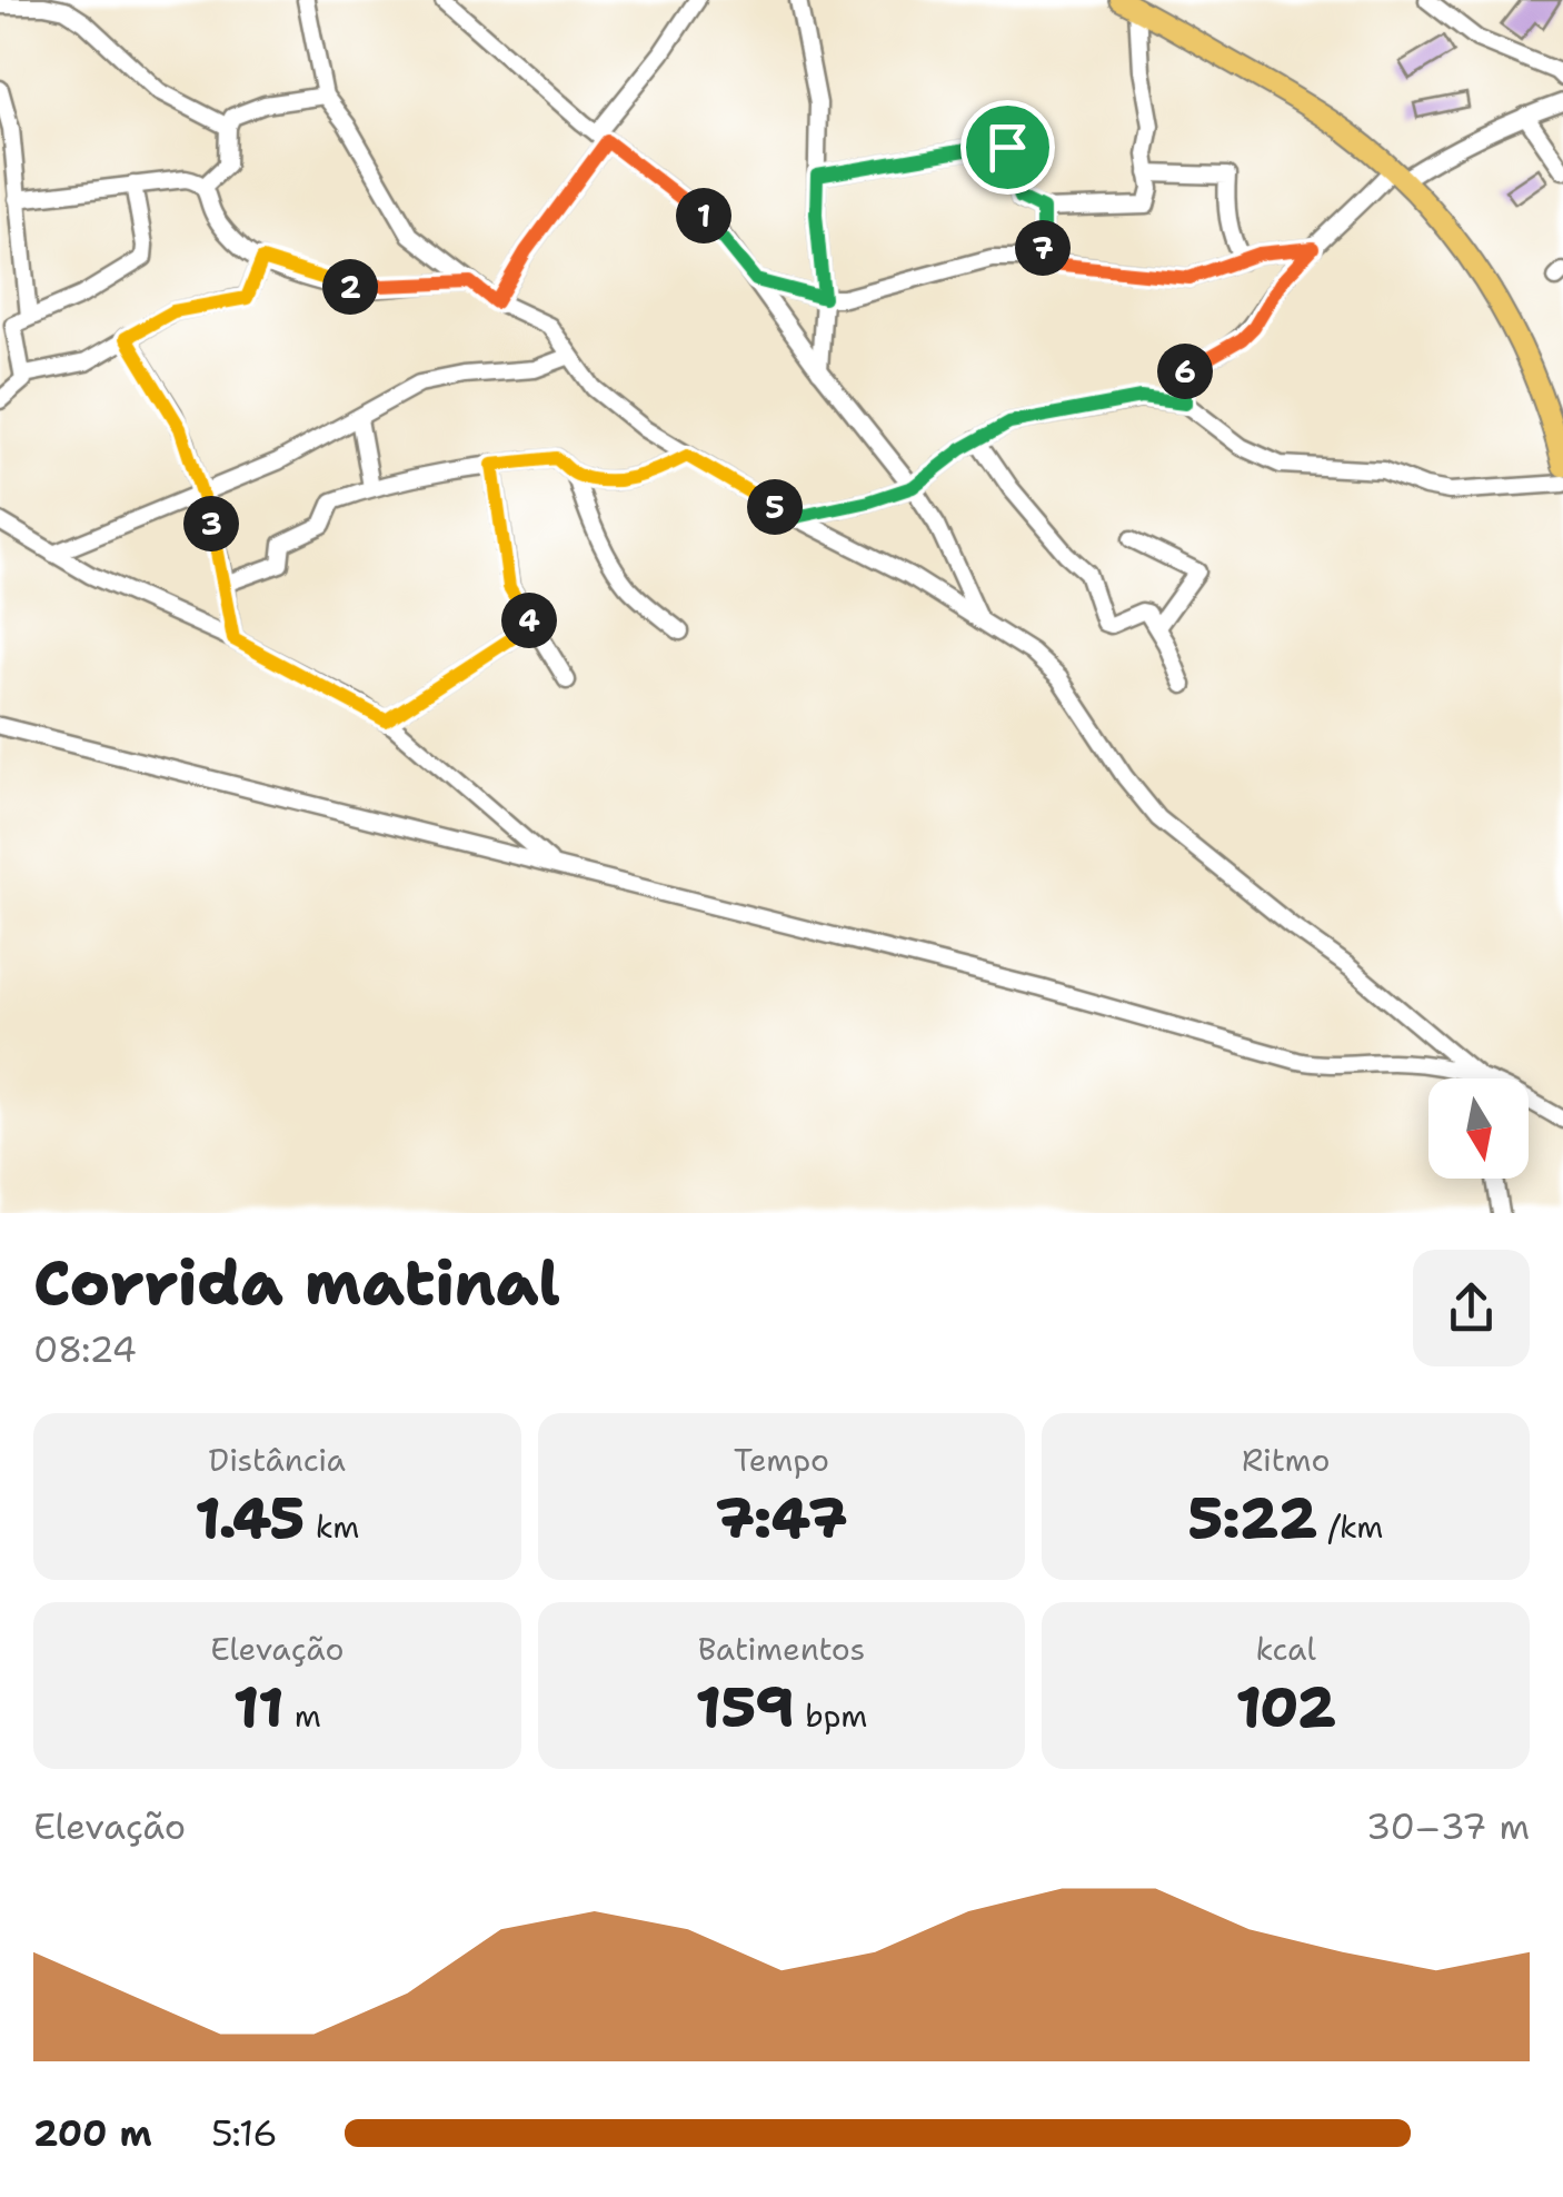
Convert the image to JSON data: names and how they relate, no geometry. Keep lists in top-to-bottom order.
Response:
{
  "north": "bottom",
  "page": {
    "pins": [
      "1",
      "7",
      "2",
      "6",
      "5",
      "3",
      "4"
    ],
    "heading": ["Corrida matinal", "08:24"],
    "stats": [
      ["Distância", "1.45 km"],
      ["Tempo", "7:47"],
      ["Ritmo", "5:22 /km"],
      ["Elevação", "11 m"],
      ["Batimentos", "159 bpm"],
      ["kcal", "102"]
    ],
    "chart": ["Elevação", "30–37 m"],
    "list": [
      {
        "name": "200 m",
        "note": "5:16"
      }
    ]
  }
}
